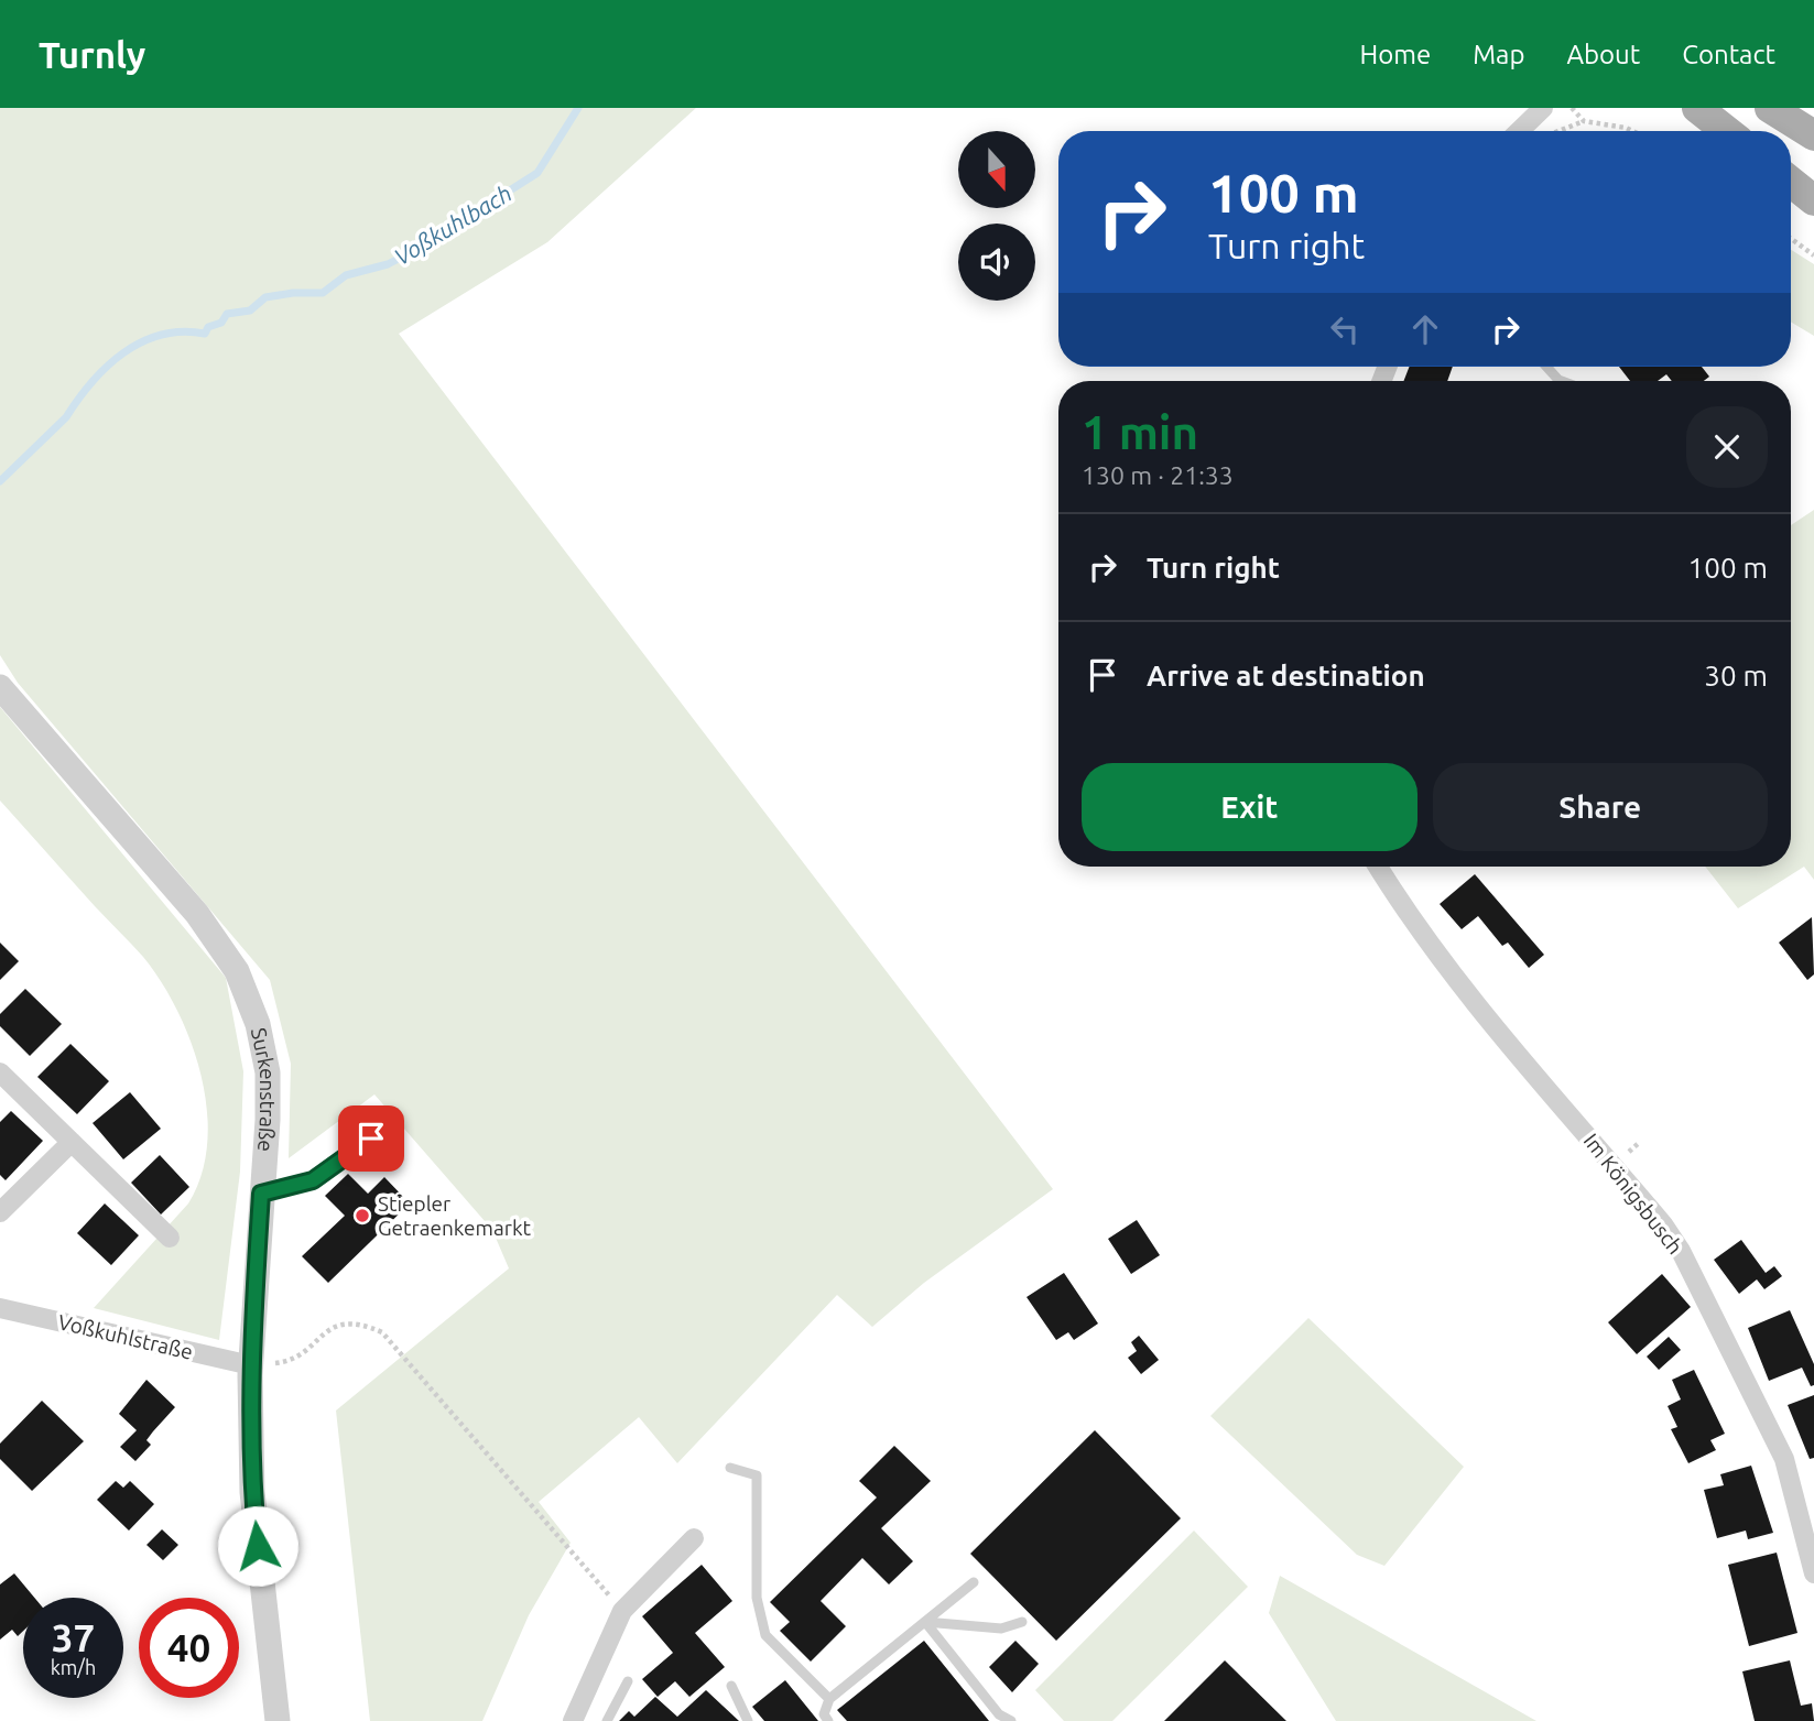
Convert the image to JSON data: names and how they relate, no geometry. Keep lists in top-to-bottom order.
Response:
{
  "streets": {
    "street": ["Surkenstraße", "Im Königsbusch", "Voßkuhlstraße"]
  },
  "crossings": [
    ["Surkenstraße", "Voßkuhlstraße"]
  ],
  "water": ["Voßkuhlbach"],
  "places": ["Stiepler Getraenkemarkt"],
  "north": "bottom",
  "page": {
    "header": "Turnly",
    "nav": [
      "Home",
      "Map",
      "About",
      "Contact"
    ],
    "turn": ["100 m", "Turn right"],
    "heading": ["1 min", "130 m · 21:33"],
    "list": [
      {
        "name": "Turn right",
        "value": "100 m"
      },
      {
        "name": "Arrive at destination",
        "value": "30 m"
      }
    ],
    "buttons": ["Exit", "Share"],
    "speed": "37 km/h",
    "limit": "40"
  }
}
